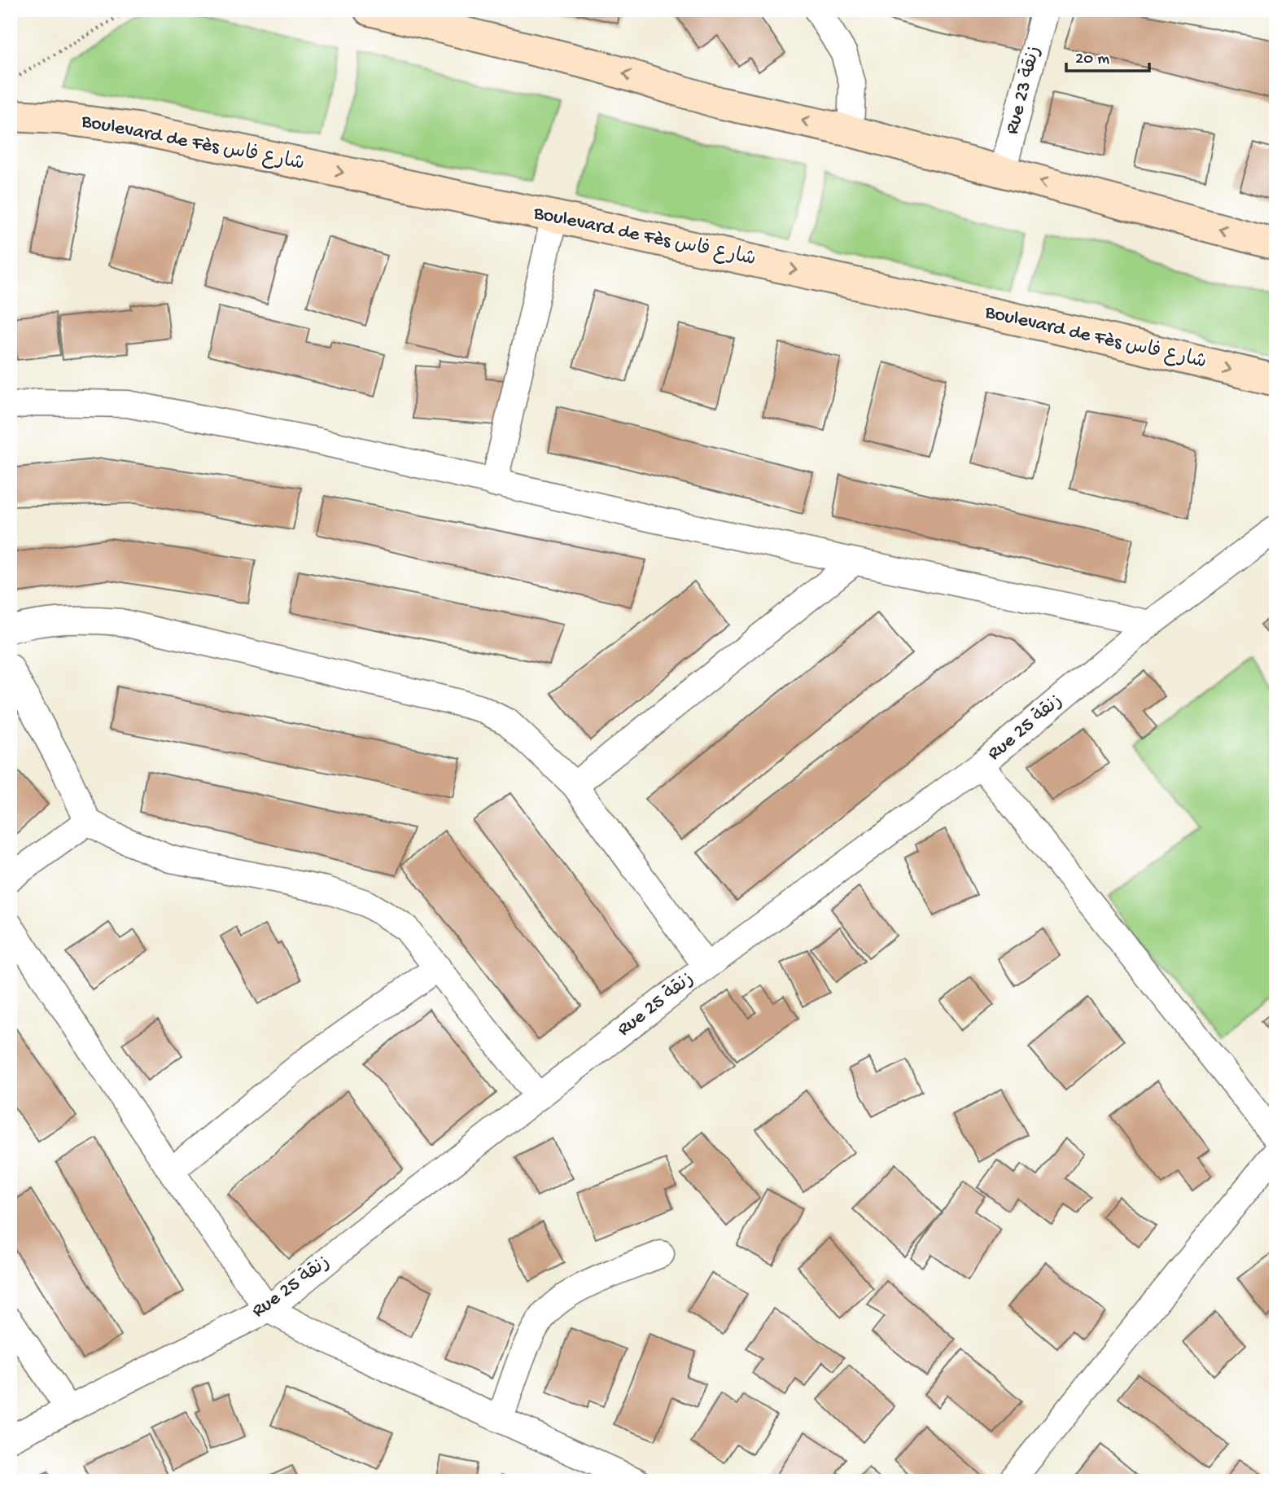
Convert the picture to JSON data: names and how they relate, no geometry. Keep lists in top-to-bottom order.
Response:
{
  "streets": {
    "main road": ["Boulevard de Fès شارع فاس"],
    "street": ["Rue 23 زنقة", "Rue 25 زنقة"]
  },
  "scale_bar": "20 m"
}
